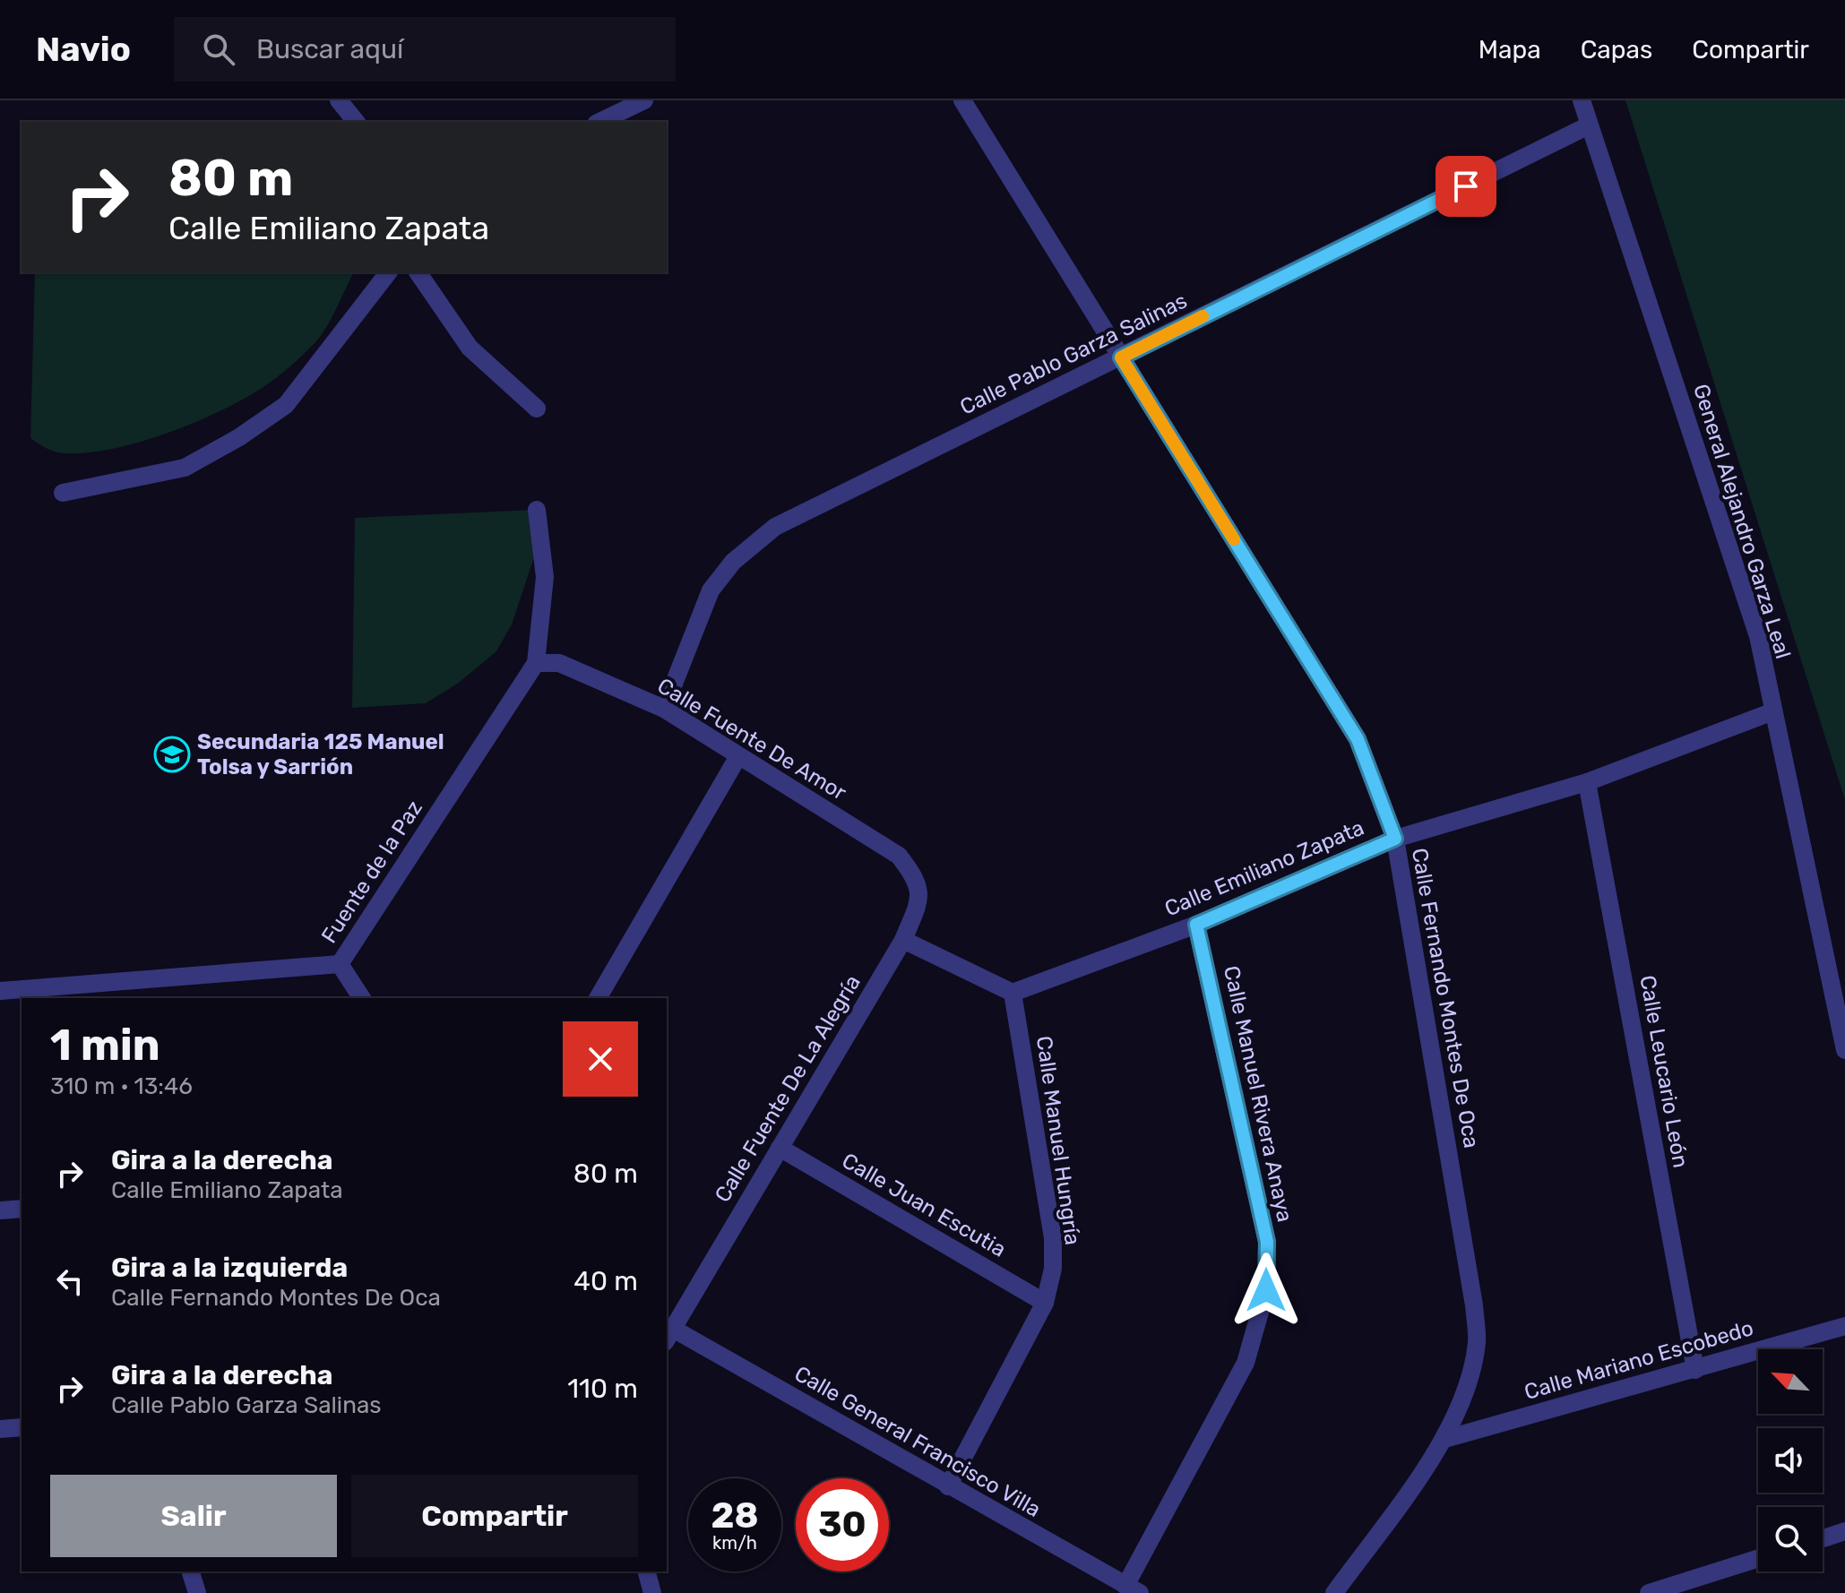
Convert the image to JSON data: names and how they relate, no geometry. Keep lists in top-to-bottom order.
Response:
{
  "streets": {
    "street": [
      "Calle Pablo Garza Salinas",
      "General Alejandro Garza Leal",
      "Calle Fuente De Amor",
      "Calle Emiliano Zapata",
      "Fuente de la Paz",
      "Calle Fernando Montes De Oca",
      "Calle Leucario León",
      "Calle Fuente De La Alegría",
      "Calle Manuel Rivera Anaya",
      "Calle Manuel Hungría",
      "Calle Juan Escutia",
      "Calle Mariano Escobedo",
      "Calle General Francisco Villa"
    ]
  },
  "crossings": [
    ["Calle Pablo Garza Salinas", "General Alejandro Garza Leal"],
    ["Calle Pablo Garza Salinas", "Calle Fuente De Amor"],
    ["Calle Pablo Garza Salinas", "Calle Fernando Montes De Oca"],
    ["General Alejandro Garza Leal", "Calle Emiliano Zapata"],
    ["Calle Fuente De Amor", "Fuente de la Paz"],
    ["Calle Fuente De Amor", "Calle Fuente De La Alegría"],
    ["Calle Emiliano Zapata", "Calle Fernando Montes De Oca"],
    ["Calle Emiliano Zapata", "Calle Leucario León"],
    ["Calle Emiliano Zapata", "Calle Manuel Rivera Anaya"],
    ["Calle Emiliano Zapata", "Calle Manuel Hungría"],
    ["Calle Fernando Montes De Oca", "Calle Mariano Escobedo"],
    ["Calle Leucario León", "Calle Mariano Escobedo"],
    ["Calle Fuente De La Alegría", "Calle Juan Escutia"],
    ["Calle Fuente De La Alegría", "Calle General Francisco Villa"],
    ["Calle Manuel Rivera Anaya", "Calle General Francisco Villa"],
    ["Calle Manuel Hungría", "Calle Juan Escutia"],
    ["Calle Manuel Hungría", "Calle General Francisco Villa"]
  ],
  "places": {
    "school or university": ["Secundaria 125 Manuel Tolsa y Sarrión"]
  },
  "north": "top left",
  "page": {
    "header": "Navio",
    "search": "Buscar aquí",
    "nav": ["Mapa", "Capas", "Compartir"],
    "turn": ["80 m", "Calle Emiliano Zapata"],
    "heading": ["1 min", "310 m · 13:46"],
    "list": [
      {
        "name": "Gira a la derecha",
        "note": "Calle Emiliano Zapata",
        "value": "80 m"
      },
      {
        "name": "Gira a la izquierda",
        "note": "Calle Fernando Montes De Oca",
        "value": "40 m"
      },
      {
        "name": "Gira a la derecha",
        "note": "Calle Pablo Garza Salinas",
        "value": "110 m"
      }
    ],
    "buttons": ["Salir", "Compartir"],
    "speed": "28 km/h",
    "limit": "30"
  }
}
